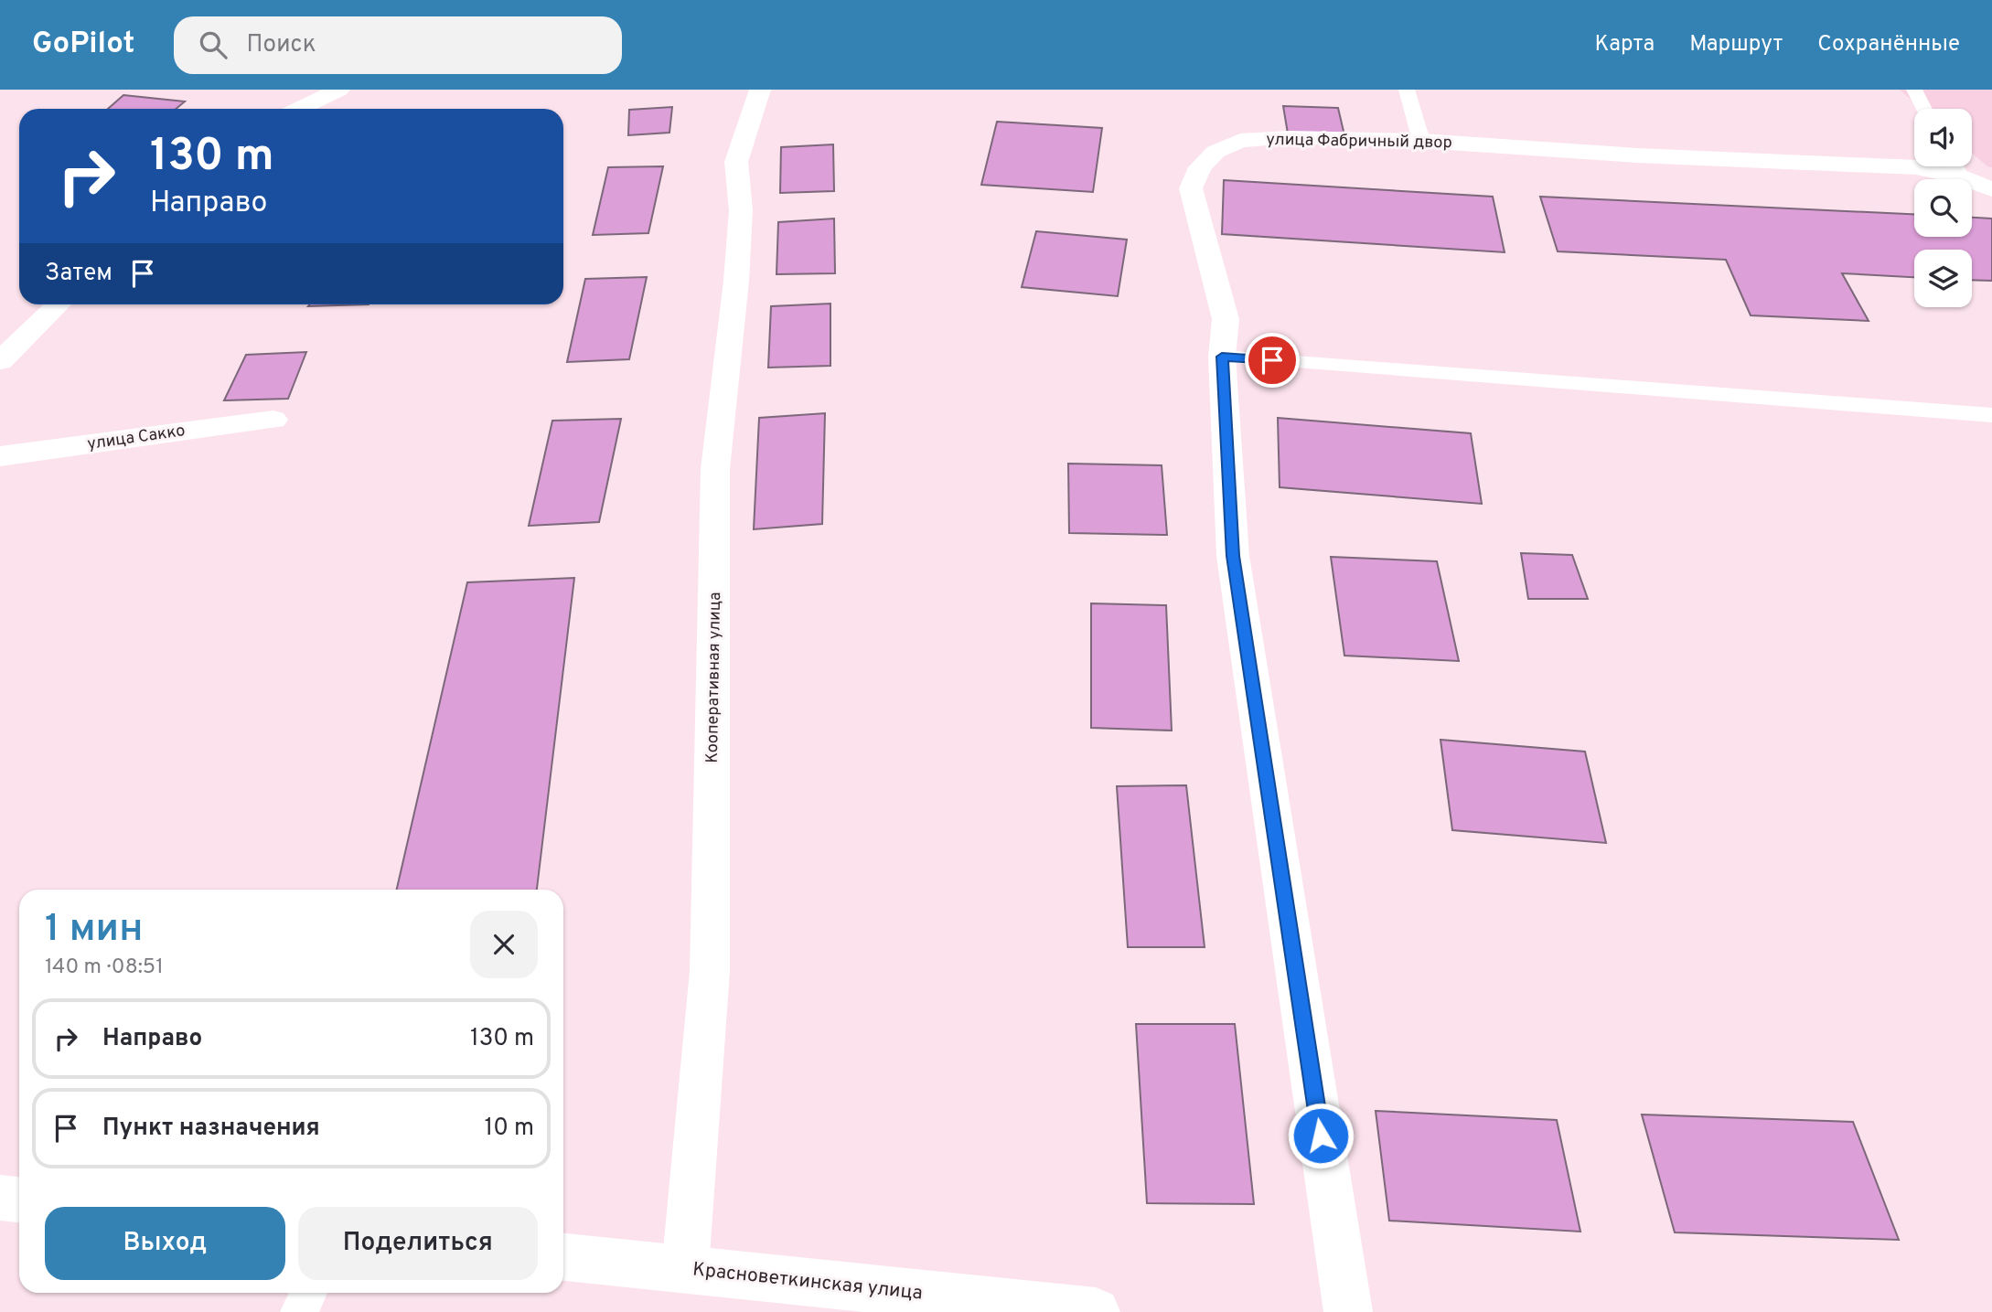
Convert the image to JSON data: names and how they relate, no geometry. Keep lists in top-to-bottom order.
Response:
{
  "streets": {
    "street": [
      "улица Фабричный двор",
      "улица Сакко",
      "Кооперативная улица",
      "Красноветкинская улица"
    ]
  },
  "crossings": [
    ["Кооперативная улица", "Красноветкинская улица"]
  ],
  "page": {
    "header": "GoPilot",
    "search": "Поиск",
    "nav": ["Карта", "Маршрут", "Сохранённые"],
    "turn": ["130 m", "Направо"],
    "then": "Затем",
    "heading": ["1 мин", "140 m · 08:51"],
    "list": [
      {
        "name": "Направо",
        "value": "130 m"
      },
      {
        "name": "Пункт назначения",
        "value": "10 m"
      }
    ],
    "buttons": ["Выход", "Поделиться"]
  }
}
